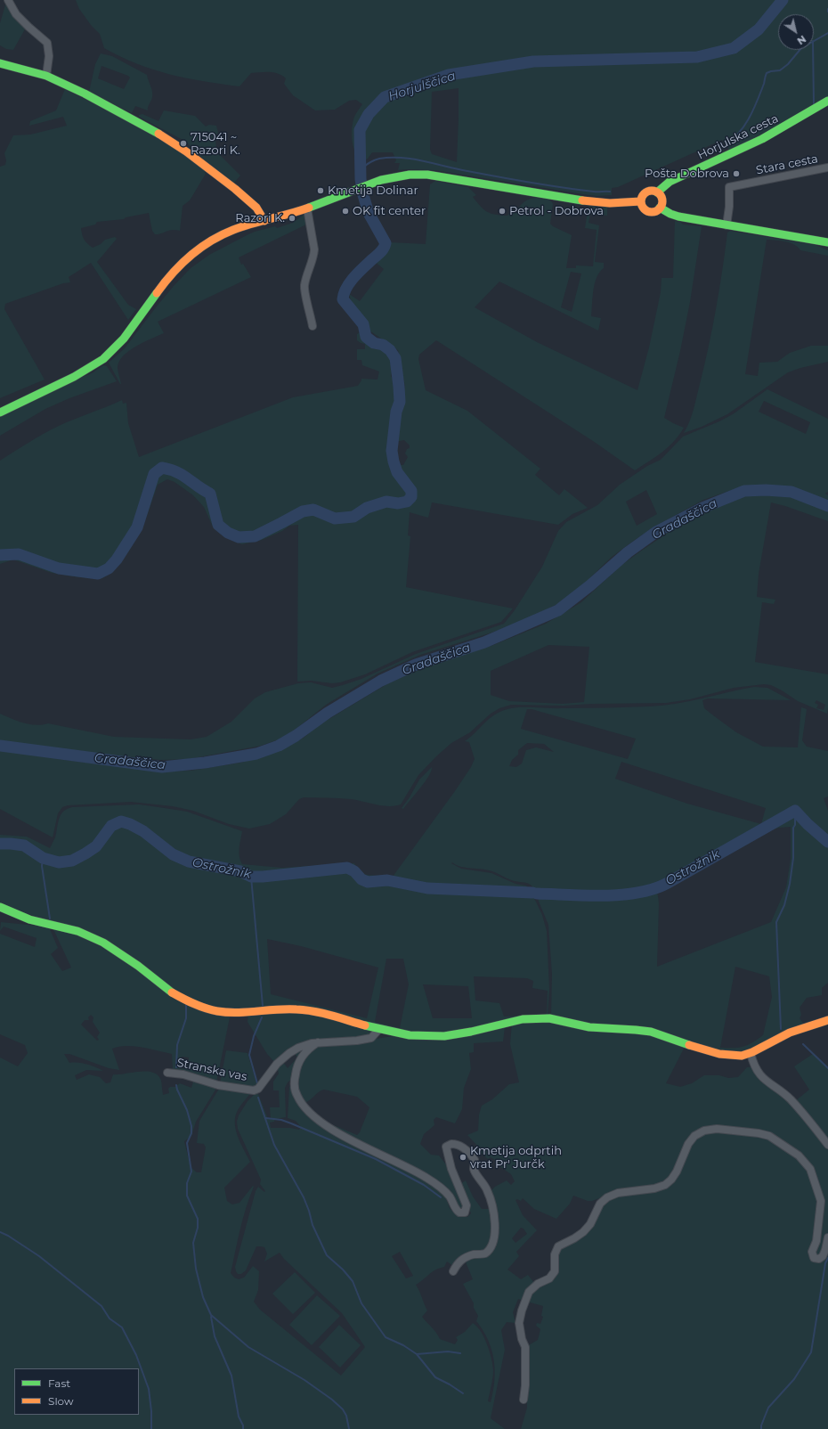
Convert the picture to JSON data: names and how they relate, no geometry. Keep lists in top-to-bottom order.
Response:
{
  "streets": {
    "street": ["Horjulska cesta", "Stara cesta", "Stranska vas"]
  },
  "water": ["Horjulščica", "Gradaščica", "Ostrožnik"],
  "places": [
    "715041 ~ Razori K.",
    "Pošta Dobrova",
    "Kmetija Dolinar",
    "OK fit center",
    "Petrol - Dobrova",
    "Razori K.",
    "Kmetija odprtih vrat Pr' Jurčk"
  ],
  "legend": ["Fast", "Slow"],
  "north": "bottom right"
}
